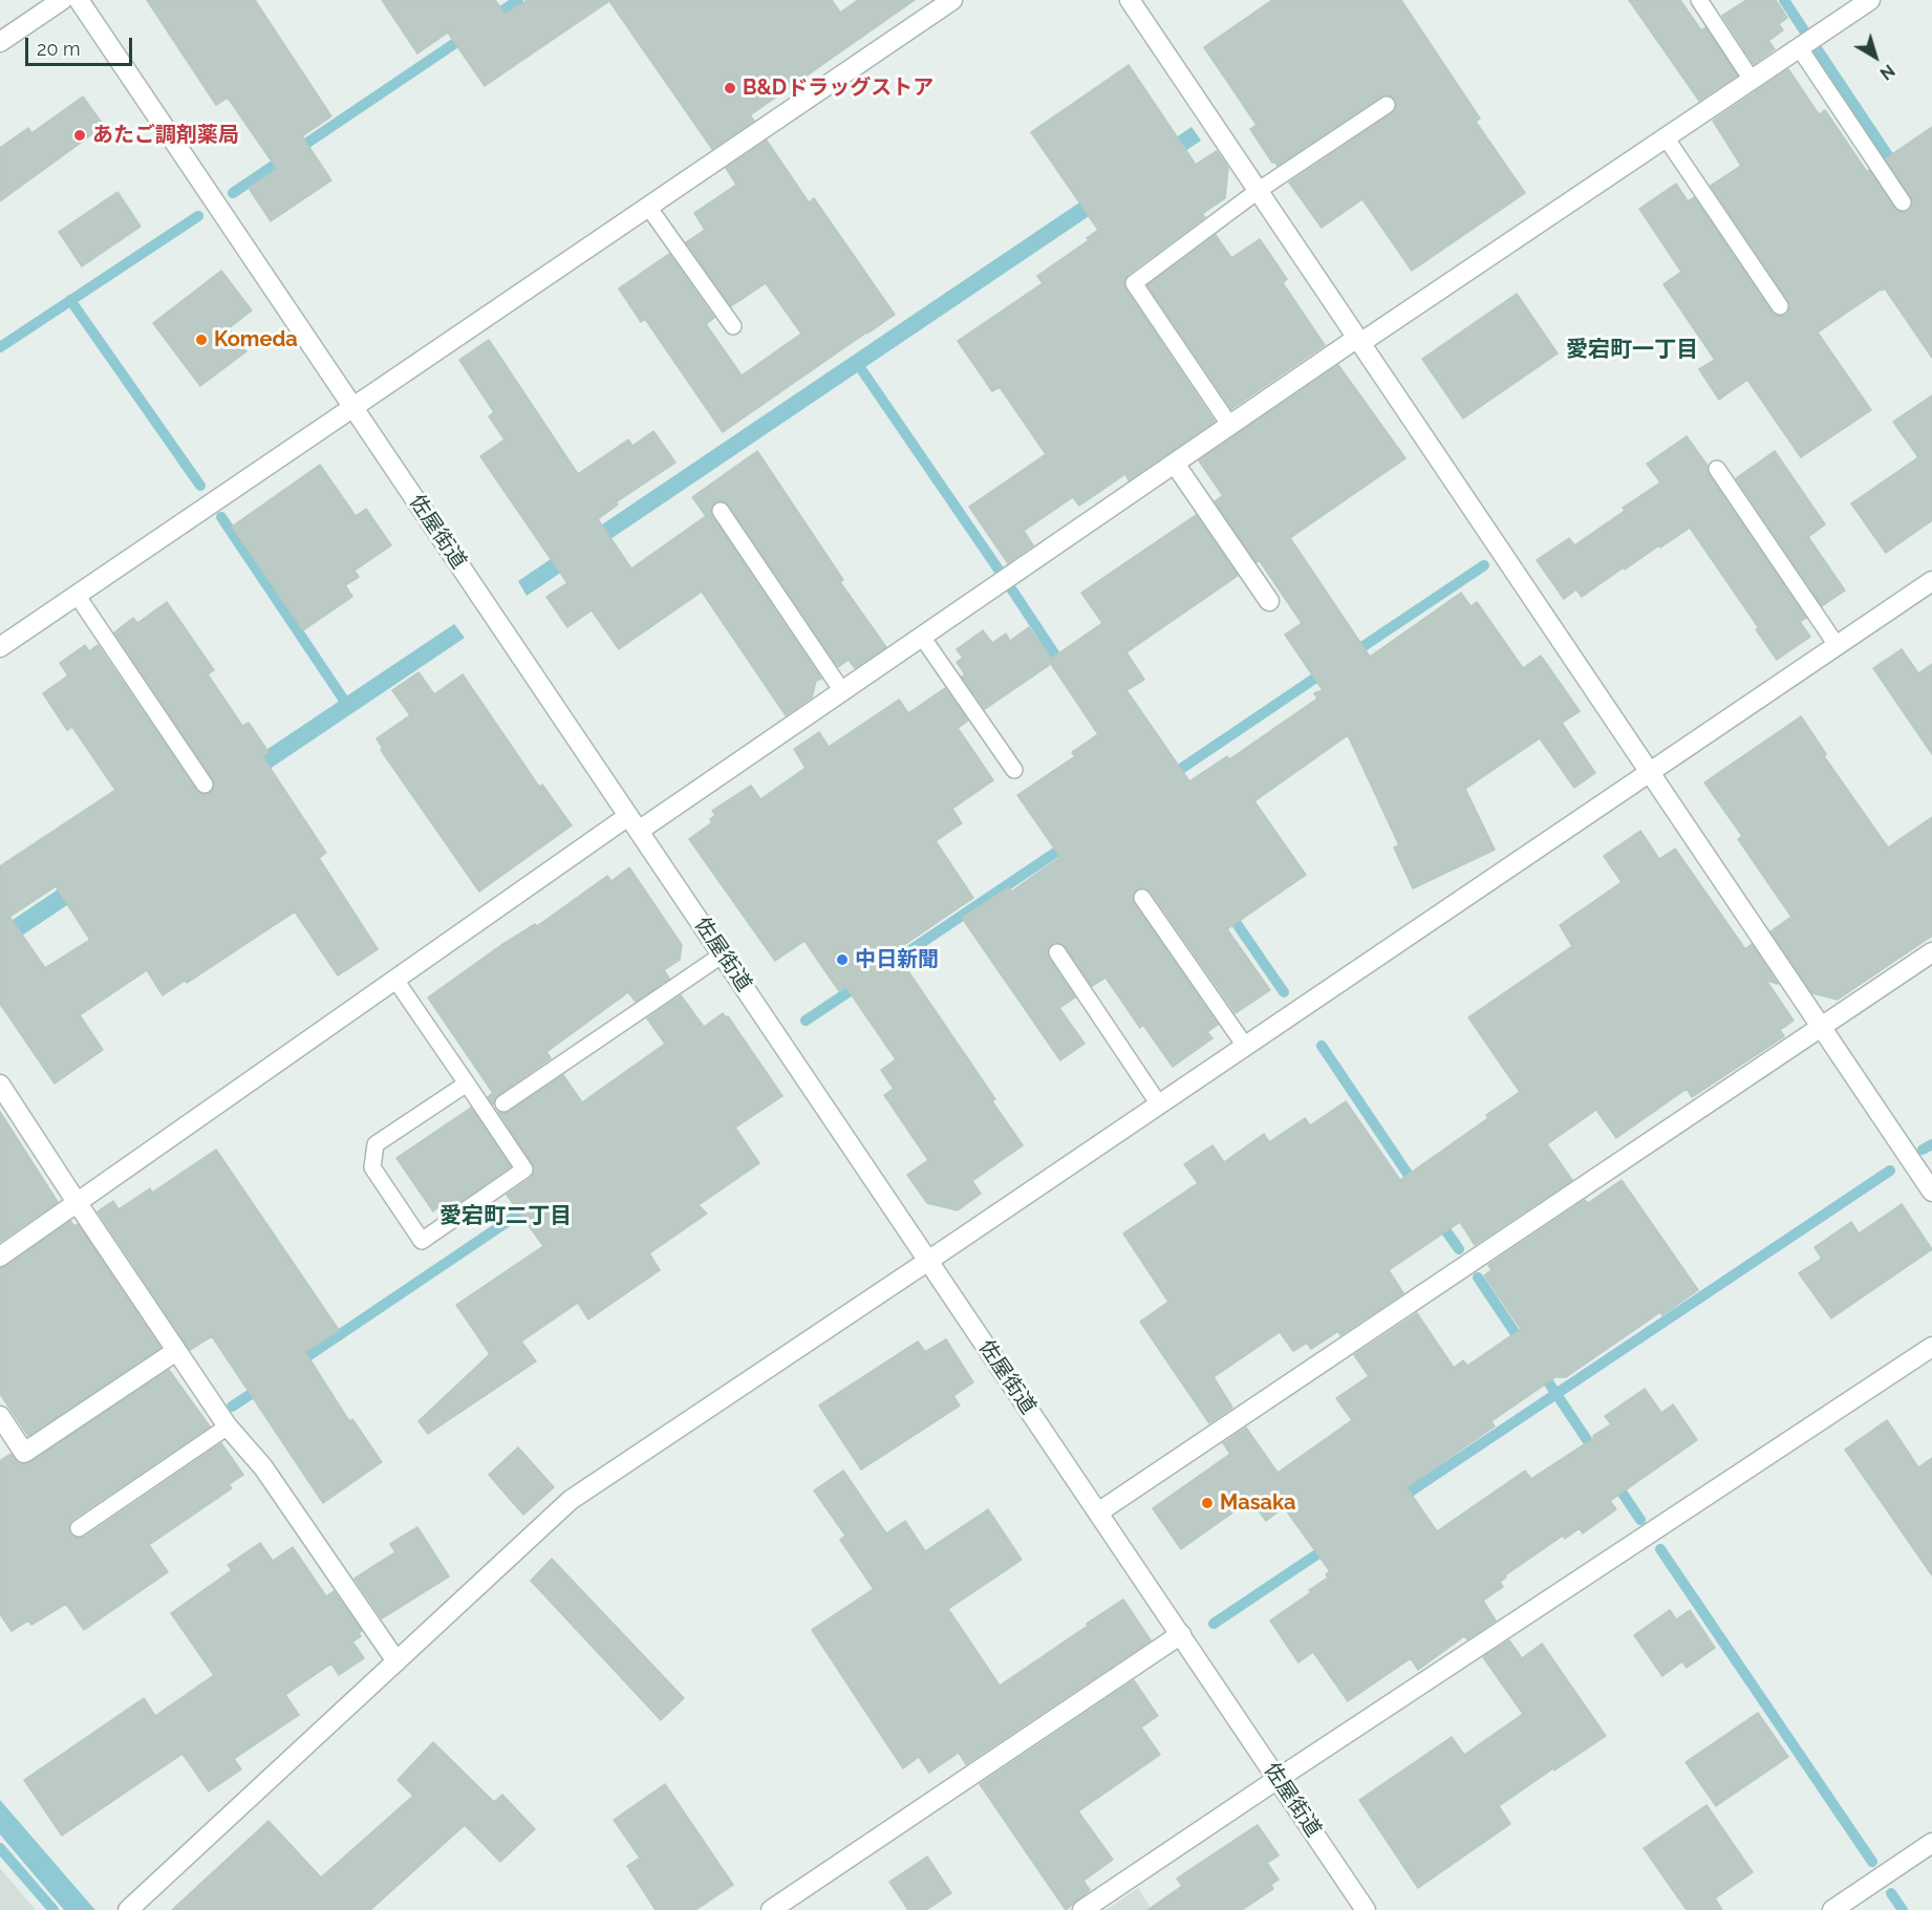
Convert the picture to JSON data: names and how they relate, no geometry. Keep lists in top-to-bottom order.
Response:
{
  "streets": {
    "street": ["佐屋街道"]
  },
  "districts": ["愛宕町一丁目", "愛宕町二丁目"],
  "places": [
    "B&Dドラッグストア",
    "あたご調剤薬局",
    "Komeda",
    "中日新聞",
    "Masaka"
  ],
  "scale_bar": "20 m",
  "north": "bottom right"
}
